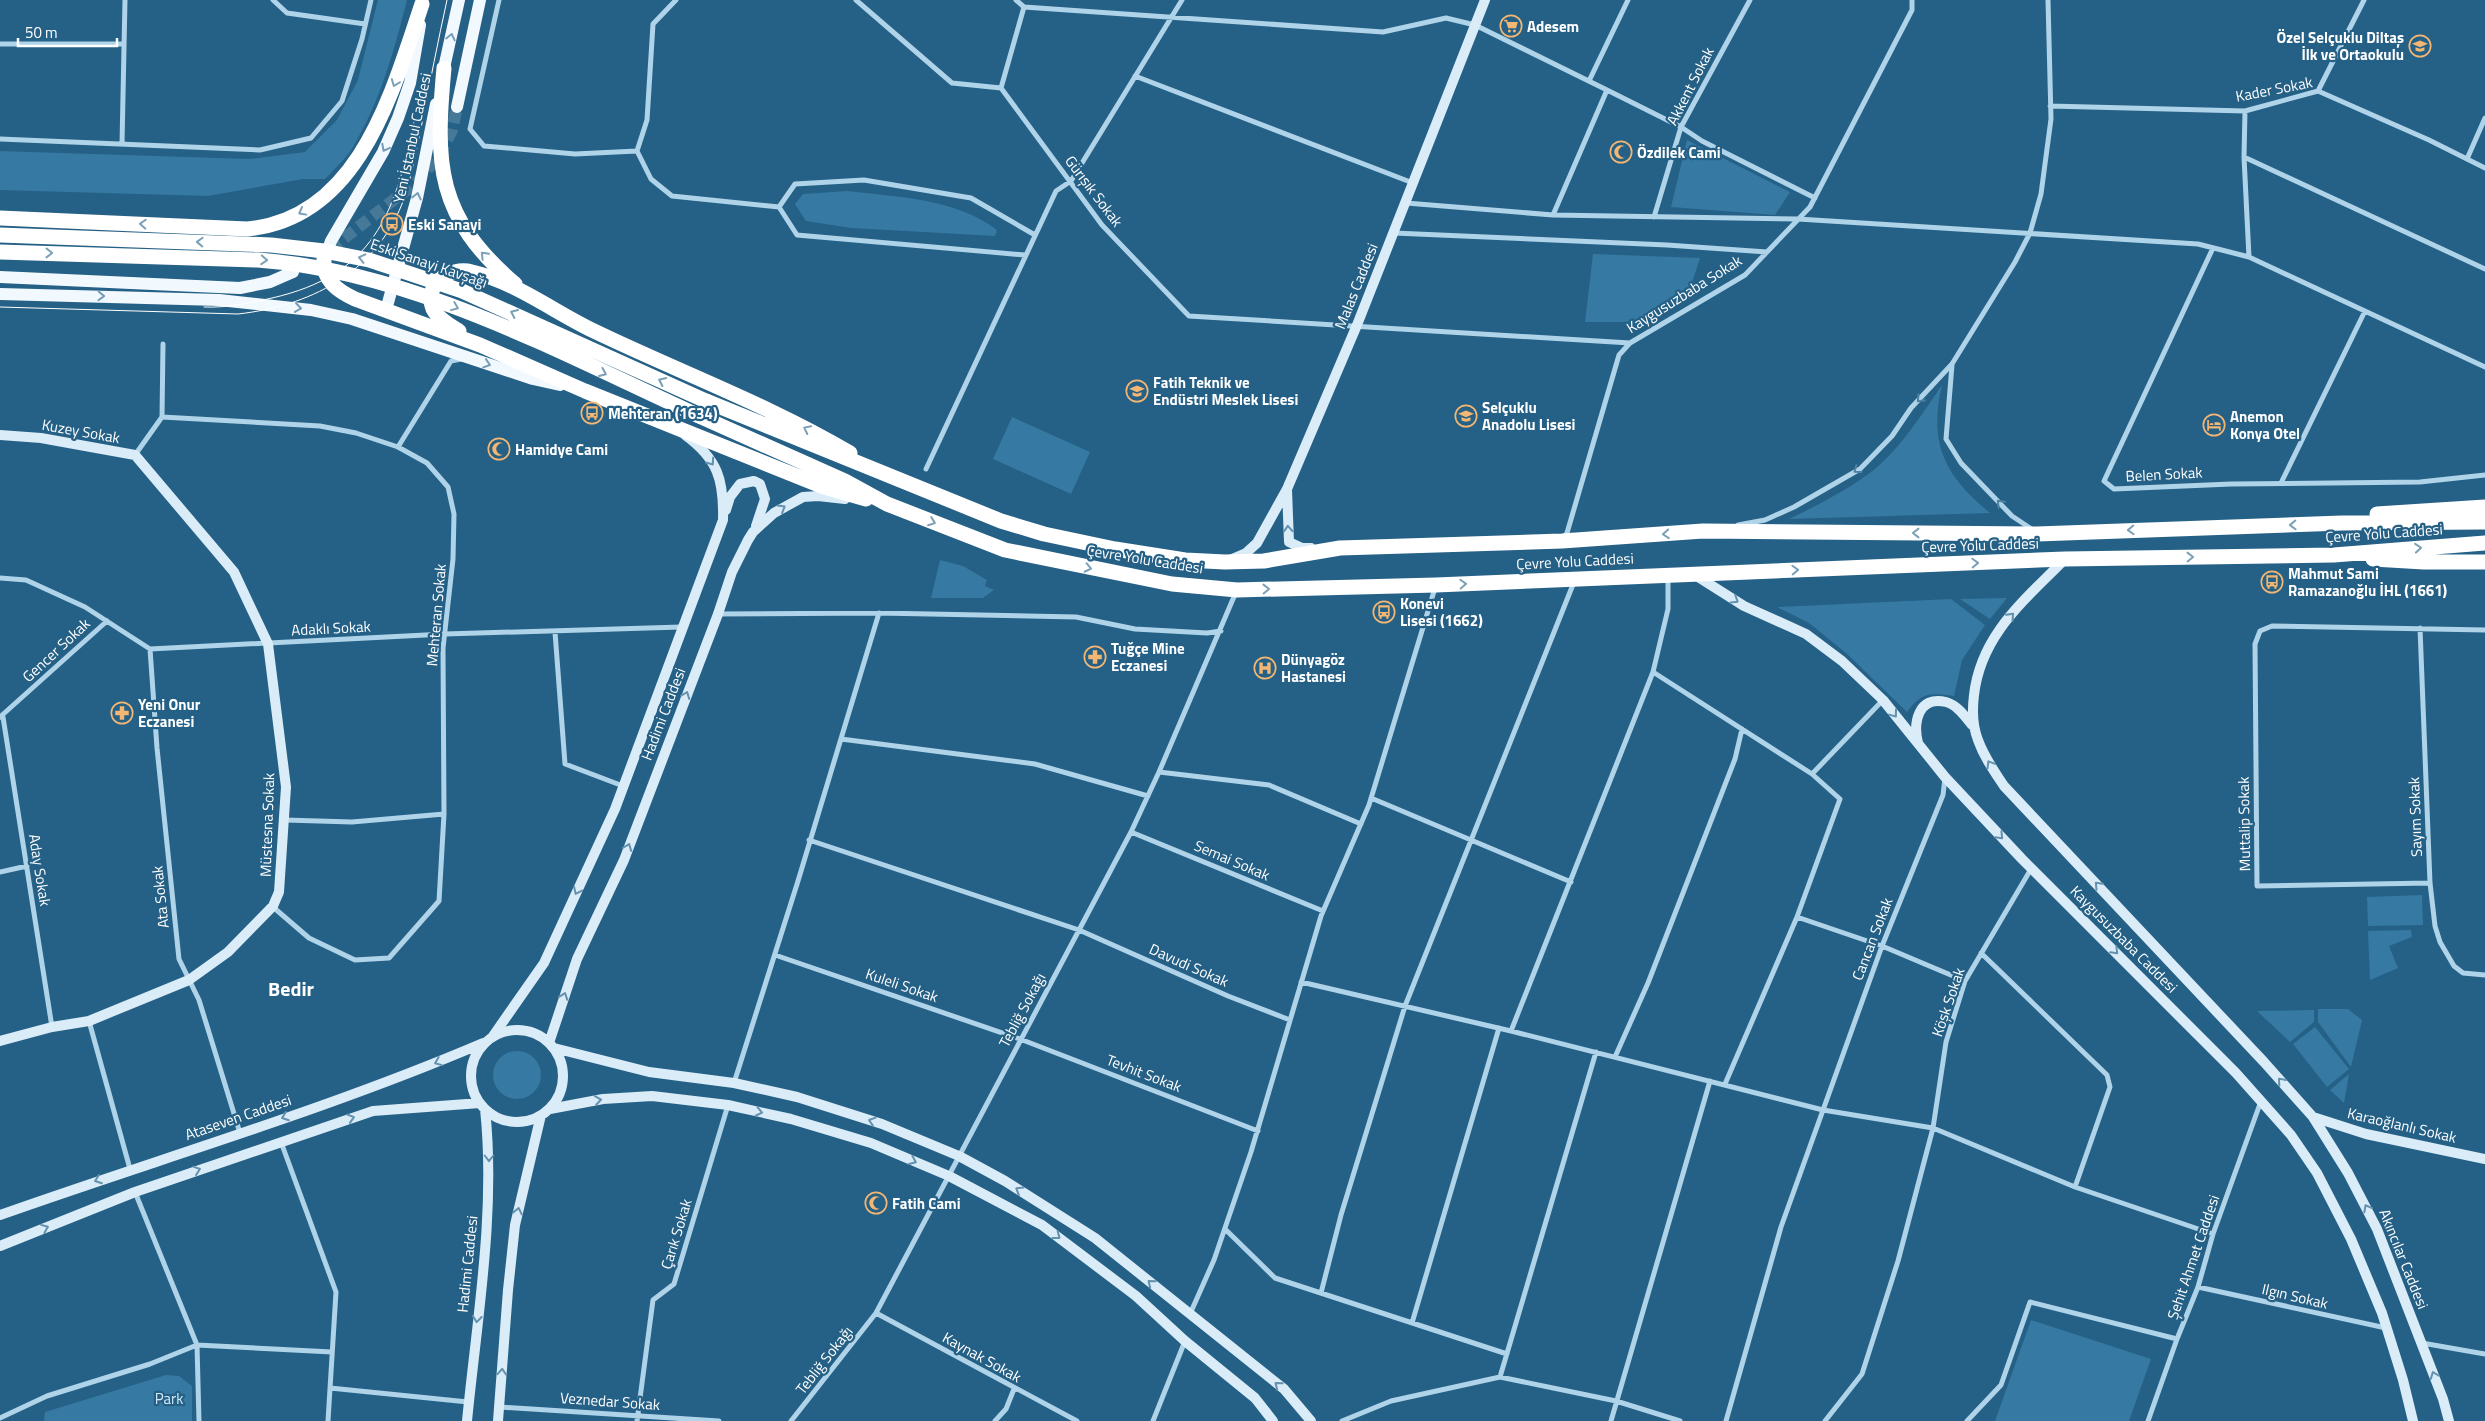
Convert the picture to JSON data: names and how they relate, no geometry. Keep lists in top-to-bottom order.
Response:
{
  "streets": {
    "highway": ["Eski Sanayi Kavşağı", "Çevre Yolu Caddesi"],
    "main road": [
      "Yeni İstanbul Caddesi",
      "Malas Caddesi",
      "Kuzey Sokak",
      "Hadimi Caddesi",
      "Müstesna Sokak",
      "Kaygusuzbaba Caddesi",
      "Ataseven Caddesi",
      "Karaoğlanlı Sokak",
      "Akıncılar Caddesi"
    ],
    "street": [
      "Akkent Sokak",
      "Kader Sokak",
      "Gürışık Sokak",
      "Kaygusuzbaba Sokak",
      "Belen Sokak",
      "Mehteran Sokak",
      "Adaklı Sokak",
      "Gencer Sokak",
      "Sayım Sokak",
      "Muttalip Sokak",
      "Semai Sokak",
      "Aday Sokak",
      "Ata Sokak",
      "Cancan Sokak",
      "Davudi Sokak",
      "Kuleli Sokak",
      "Köşk Sokak",
      "Tebliğ Sokağı",
      "Tevhit Sokak",
      "Çarık Sokak",
      "Şehit Ahmet Caddesi",
      "Ilgın Sokak",
      "Kaynak Sokak",
      "Veznedar Sokak"
    ]
  },
  "crossings": [
    ["Gürışık Sokak", "Kaygusuzbaba Sokak"],
    ["Eski Sanayi Kavşağı", "Çevre Yolu Caddesi"],
    ["Malas Caddesi", "Kaygusuzbaba Sokak"],
    ["Malas Caddesi", "Çevre Yolu Caddesi"],
    ["Kuzey Sokak", "Müstesna Sokak"],
    ["Çevre Yolu Caddesi", "Hadimi Caddesi"],
    ["Çevre Yolu Caddesi", "Kaygusuzbaba Caddesi"],
    ["Çevre Yolu Caddesi", "Tebliğ Sokağı"],
    ["Mehteran Sokak", "Adaklı Sokak"],
    ["Mehteran Sokak", "Müstesna Sokak"],
    ["Adaklı Sokak", "Hadimi Caddesi"],
    ["Adaklı Sokak", "Müstesna Sokak"],
    ["Adaklı Sokak", "Ata Sokak"],
    ["Gencer Sokak", "Aday Sokak"],
    ["Hadimi Caddesi", "Ataseven Caddesi"],
    ["Sayım Sokak", "Muttalip Sokak"],
    ["Müstesna Sokak", "Aday Sokak"],
    ["Müstesna Sokak", "Ata Sokak"],
    ["Semai Sokak", "Tebliğ Sokağı"],
    ["Ata Sokak", "Ataseven Caddesi"],
    ["Cancan Sokak", "Kaygusuzbaba Caddesi"],
    ["Kaygusuzbaba Caddesi", "Köşk Sokak"],
    ["Kaygusuzbaba Caddesi", "Karaoğlanlı Sokak"],
    ["Kaygusuzbaba Caddesi", "Şehit Ahmet Caddesi"],
    ["Kaygusuzbaba Caddesi", "Akıncılar Caddesi"],
    ["Kaygusuzbaba Caddesi", "Ilgın Sokak"],
    ["Davudi Sokak", "Tebliğ Sokağı"],
    ["Kuleli Sokak", "Tebliğ Sokağı"],
    ["Kuleli Sokak", "Tevhit Sokak"],
    ["Tebliğ Sokağı", "Tevhit Sokak"],
    ["Tebliğ Sokağı", "Kaynak Sokak"],
    ["Karaoğlanlı Sokak", "Akıncılar Caddesi"],
    ["Çarık Sokak", "Veznedar Sokak"],
    ["Şehit Ahmet Caddesi", "Ilgın Sokak"]
  ],
  "one_way": ["Akıncılar Caddesi"],
  "districts": ["Bedir"],
  "parks": ["Park"],
  "places": {
    "supermarket": ["Adesem"],
    "school or university": ["Özel Selçuklu Diltaş İlk ve Ortaokulu", "Fatih Teknik ve Endüstri Meslek Lisesi", "Selçuklu Anadolu Lisesi"],
    "mosque": ["Özdilek Cami", "Hamidye Cami", "Fatih Cami"],
    "bus stop": [
      "Eski Sanayi",
      "Mehteran (1634)",
      "Mahmut Sami Ramazanoğlu İHL (1661)",
      "Konevi Lisesi (1662)"
    ],
    "hotel": ["Anemon Konya Otel"],
    "pharmacy": ["Tuğçe Mine Eczanesi", "Yeni Onur Eczanesi"],
    "hospital": ["Dünyagöz Hastanesi"]
  },
  "scale_bar": "50 m"
}
